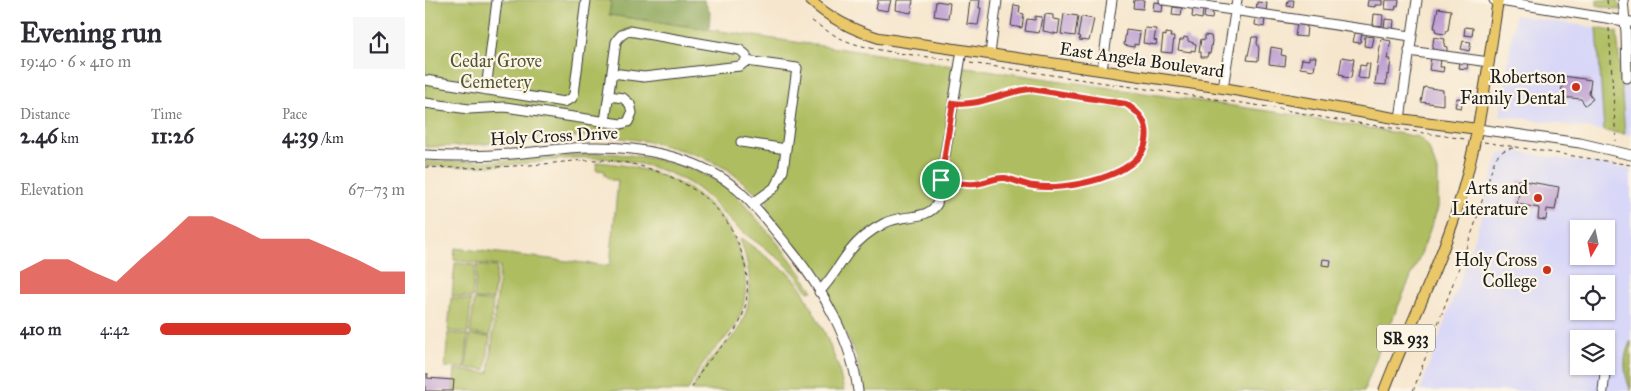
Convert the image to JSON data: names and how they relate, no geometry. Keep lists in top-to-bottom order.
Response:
{
  "streets": {
    "main road": ["East Angela Boulevard", "SR 933"],
    "street": ["Holy Cross Drive"]
  },
  "crossings": [
    ["East Angela Boulevard", "SR 933"]
  ],
  "parks": ["Cedar Grove Cemetery"],
  "places": ["Robertson Family Dental", "Arts and Literature", "Holy Cross College"],
  "north": "bottom",
  "page": {
    "heading": ["Evening run", "19:40 · 6 × 410 m"],
    "stats": [
      ["Distance", "2.46 km"],
      ["Time", "11:26"],
      ["Pace", "4:39 /km"]
    ],
    "chart": ["Elevation", "67–73 m"],
    "list": [
      {
        "name": "410 m",
        "note": "4:42"
      }
    ]
  }
}
